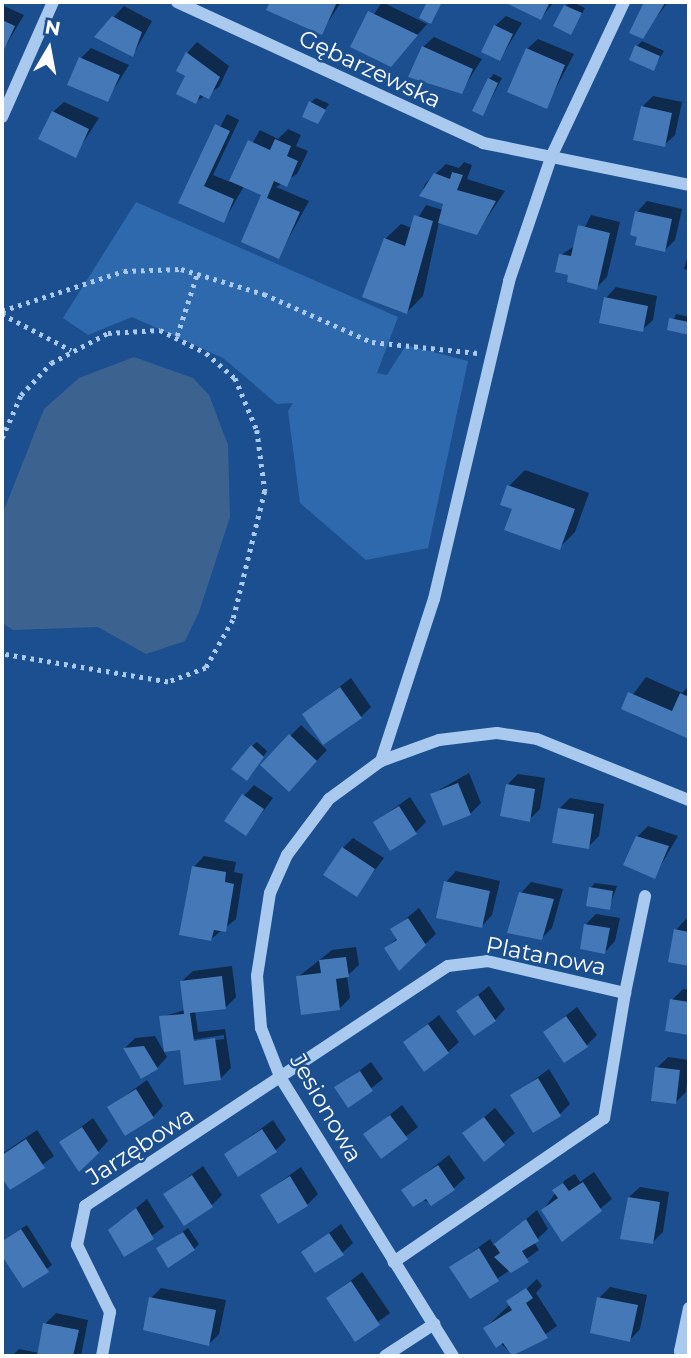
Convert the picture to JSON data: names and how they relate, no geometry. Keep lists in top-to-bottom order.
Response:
{
  "streets": {
    "street": [
      "Gębarzewska",
      "Platanowa",
      "Jesionowa",
      "Jarzębowa"
    ]
  },
  "crossings": [
    ["Platanowa", "Jesionowa"],
    ["Platanowa", "Jarzębowa"],
    ["Jesionowa", "Jarzębowa"]
  ],
  "north": "top"
}
